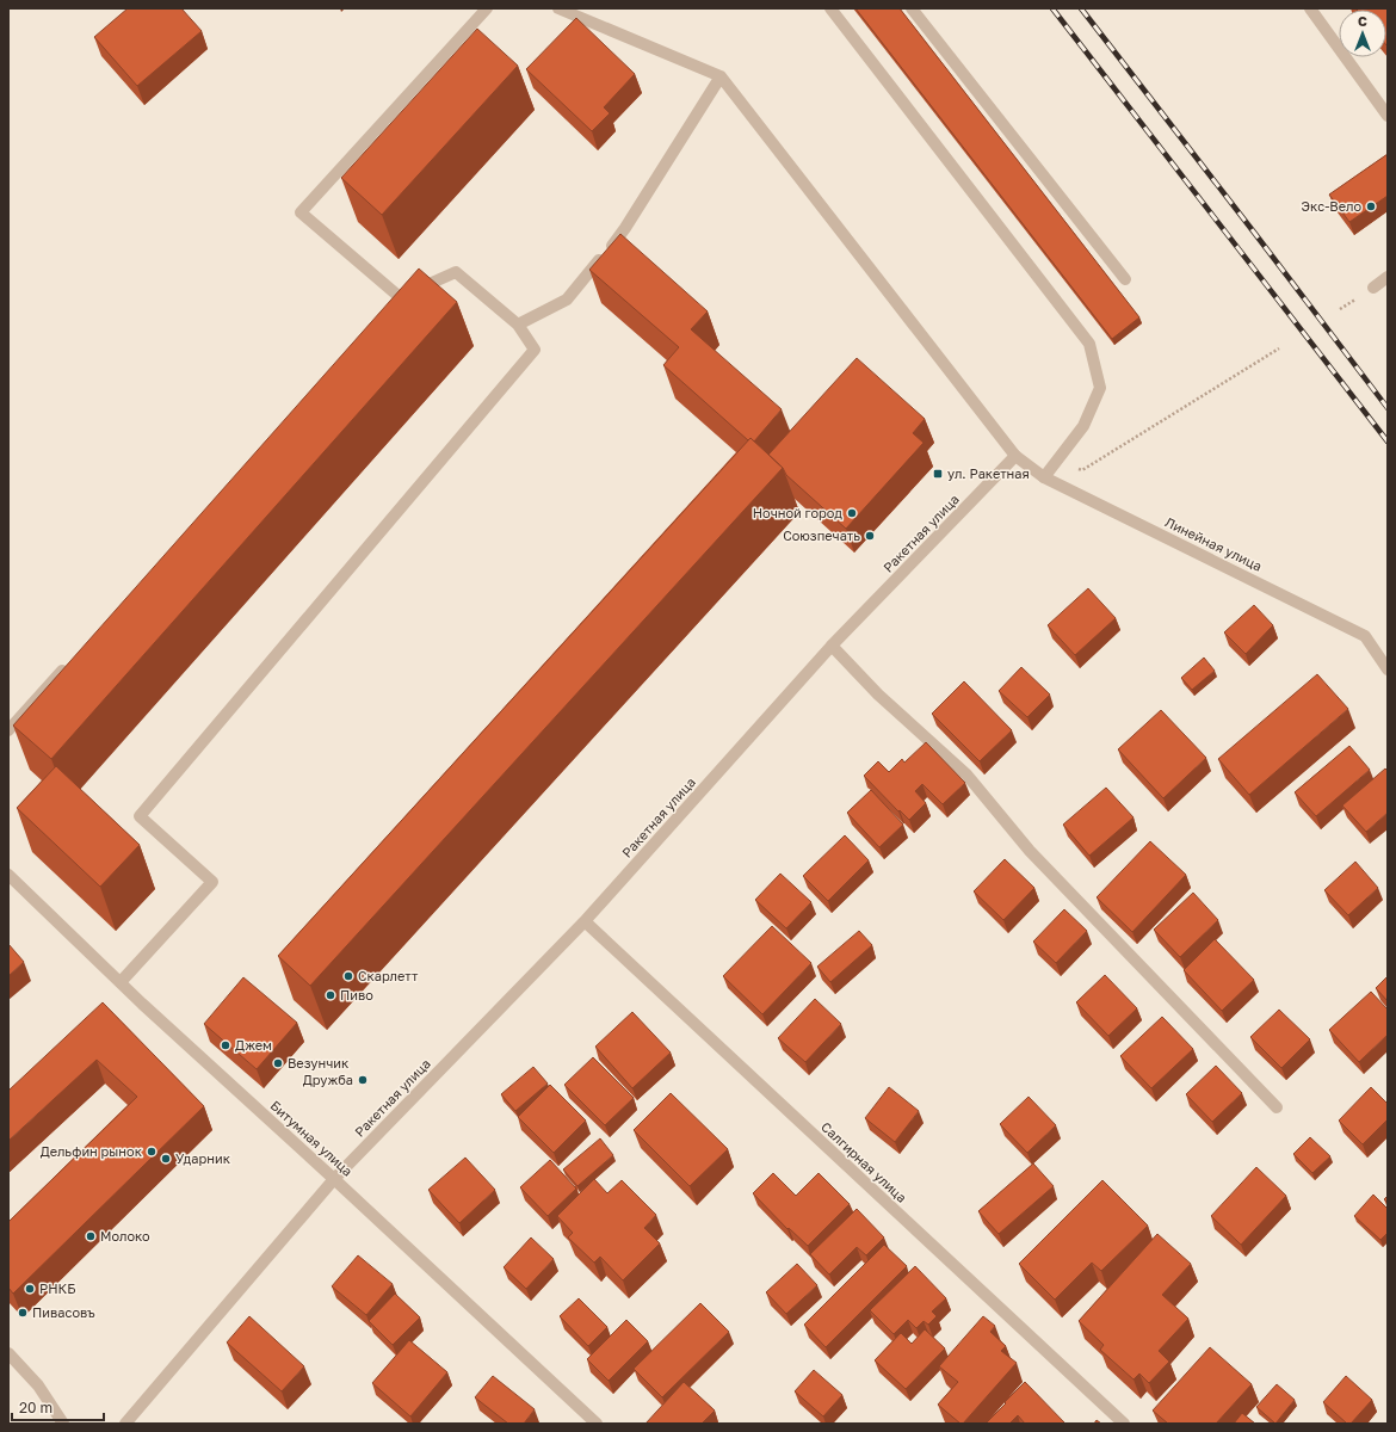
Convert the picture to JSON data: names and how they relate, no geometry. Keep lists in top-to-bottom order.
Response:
{
  "streets": {
    "street": [
      "Ракетная улица",
      "Линейная улица",
      "Битумная улица",
      "Салгирная улица"
    ]
  },
  "crossings": [
    ["Ракетная улица", "Линейная улица"],
    ["Ракетная улица", "Битумная улица"],
    ["Ракетная улица", "Салгирная улица"]
  ],
  "places": {
    "other": [
      "Экс-Вело",
      "Ночной город",
      "Союзпечать",
      "Скарлетт",
      "Пиво",
      "Джем",
      "Везунчик",
      "Дружба",
      "Дельфин рынок",
      "Ударник",
      "Молоко",
      "РНКБ",
      "Пивасовъ"
    ],
    "transit": ["ул. Ракетная"]
  },
  "scale_bar": "20 m",
  "north": "top"
}
